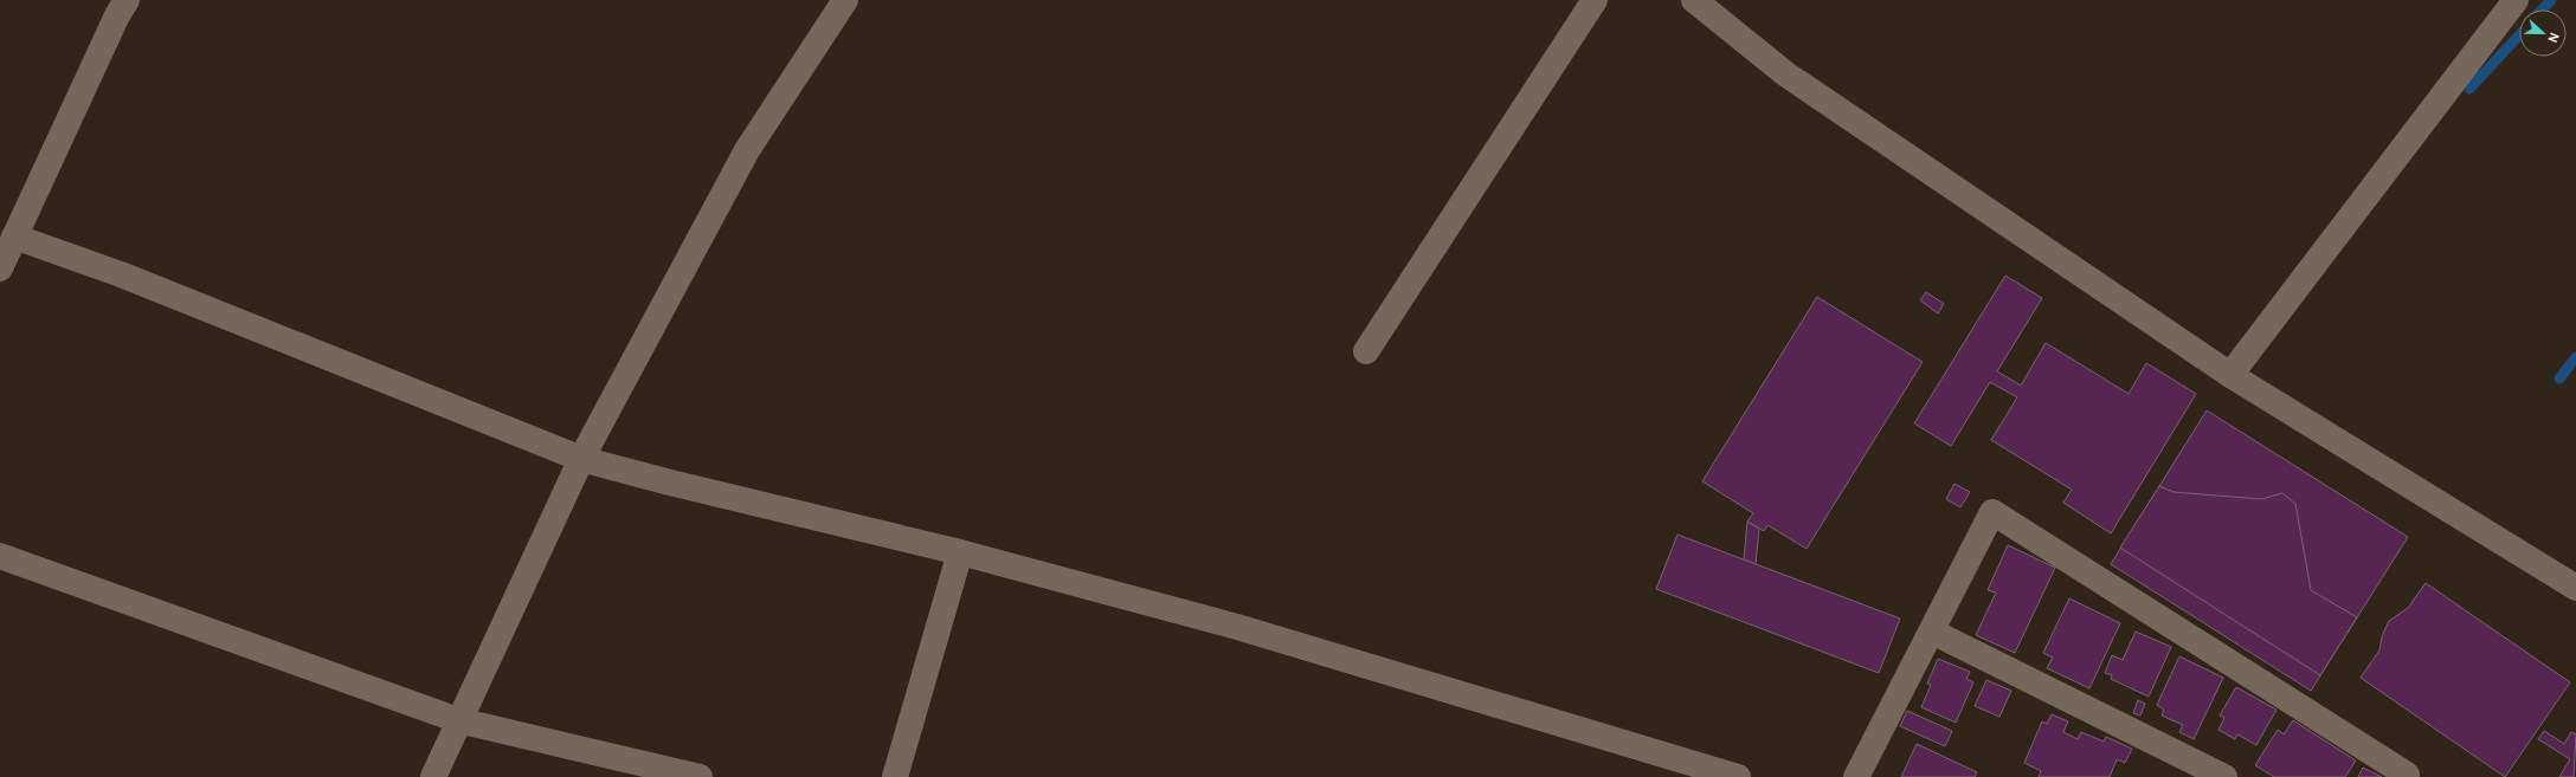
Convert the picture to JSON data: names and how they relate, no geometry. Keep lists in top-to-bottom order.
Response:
{
  "north": "right"
}
